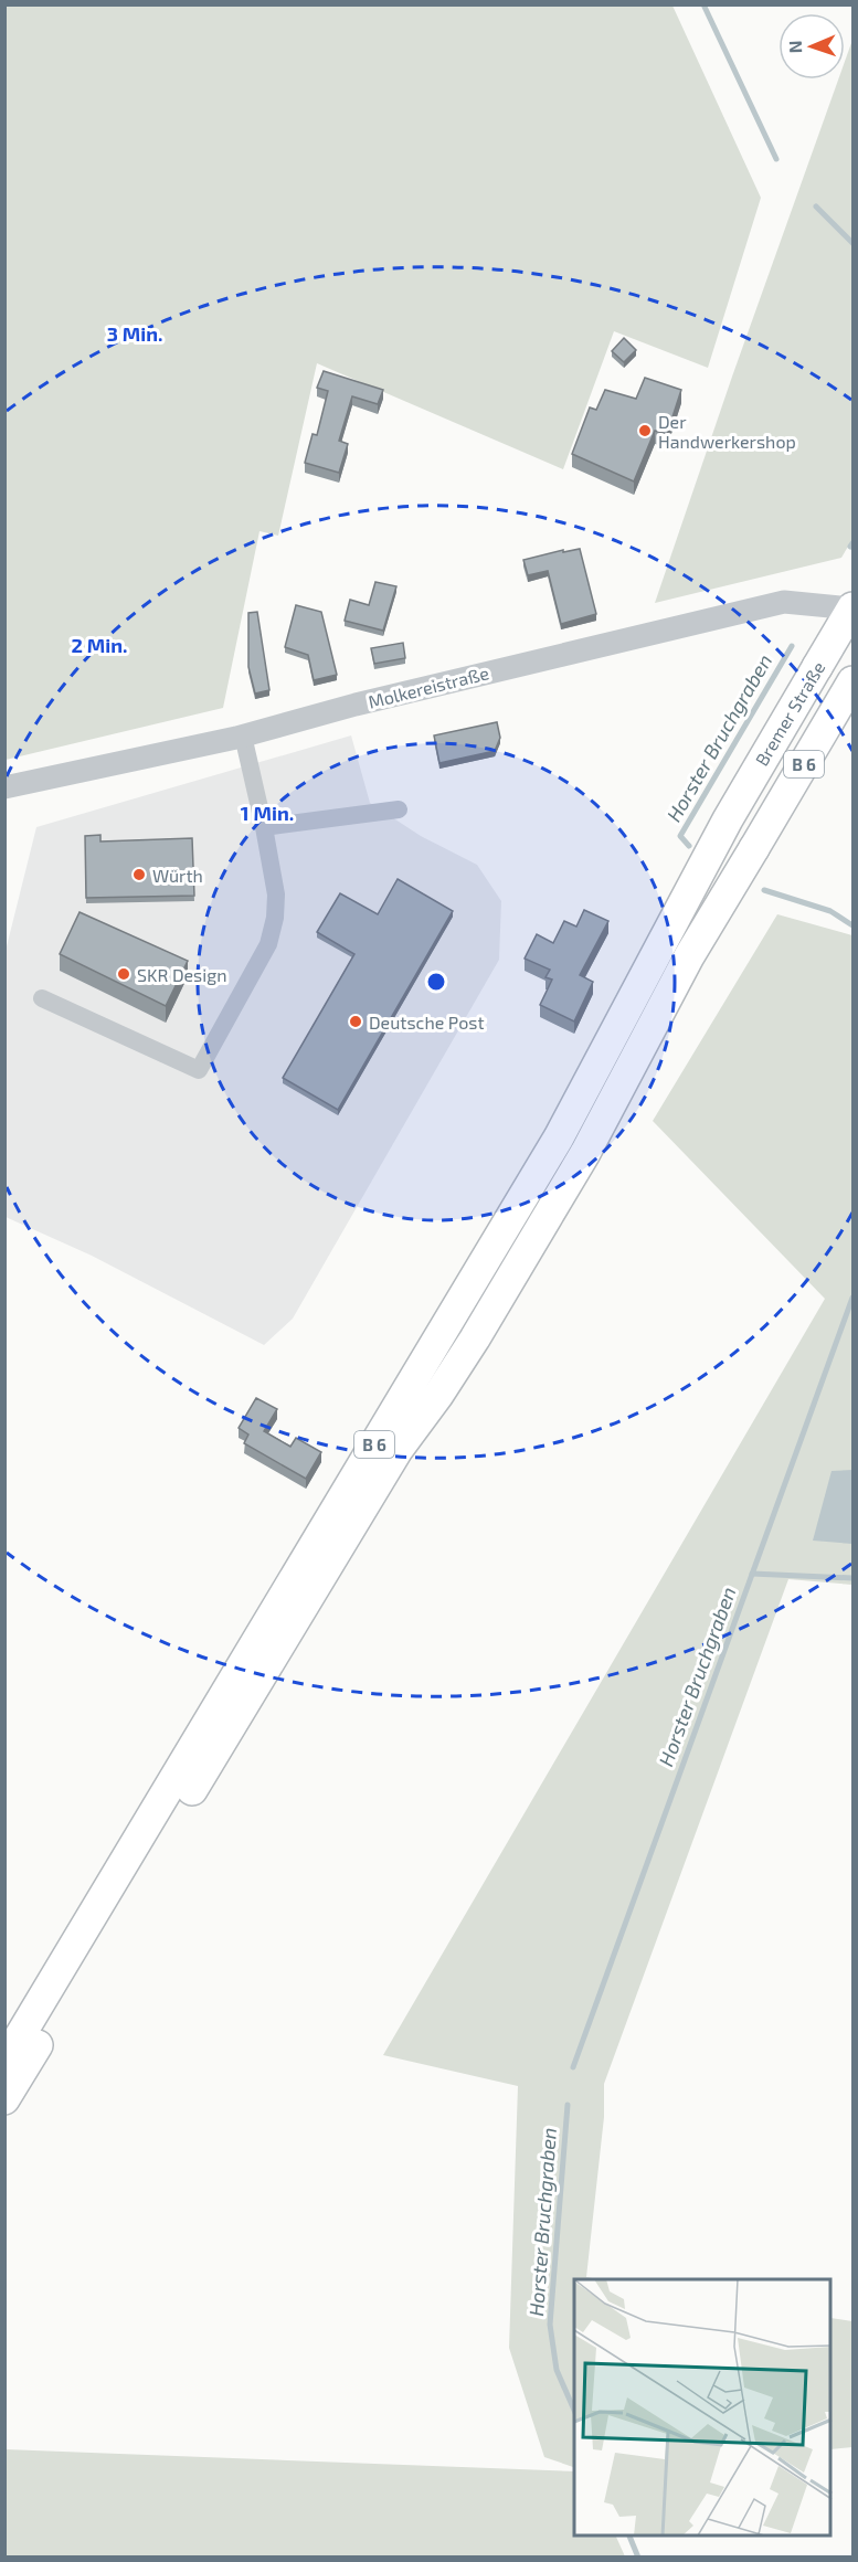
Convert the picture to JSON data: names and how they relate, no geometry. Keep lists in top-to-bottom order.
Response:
{
  "streets": {
    "main road": ["Bremer Straße", "B 6"],
    "street": ["Molkereistraße"]
  },
  "crossings": [
    ["Molkereistraße", "Bremer Straße"]
  ],
  "water": ["Horster Bruchgraben"],
  "places": [
    "Der Handwerkershop",
    "Würth",
    "SKR Design",
    "Deutsche Post"
  ],
  "north": "left",
  "rings": ["3 Min.", "2 Min.", "1 Min."]
}
